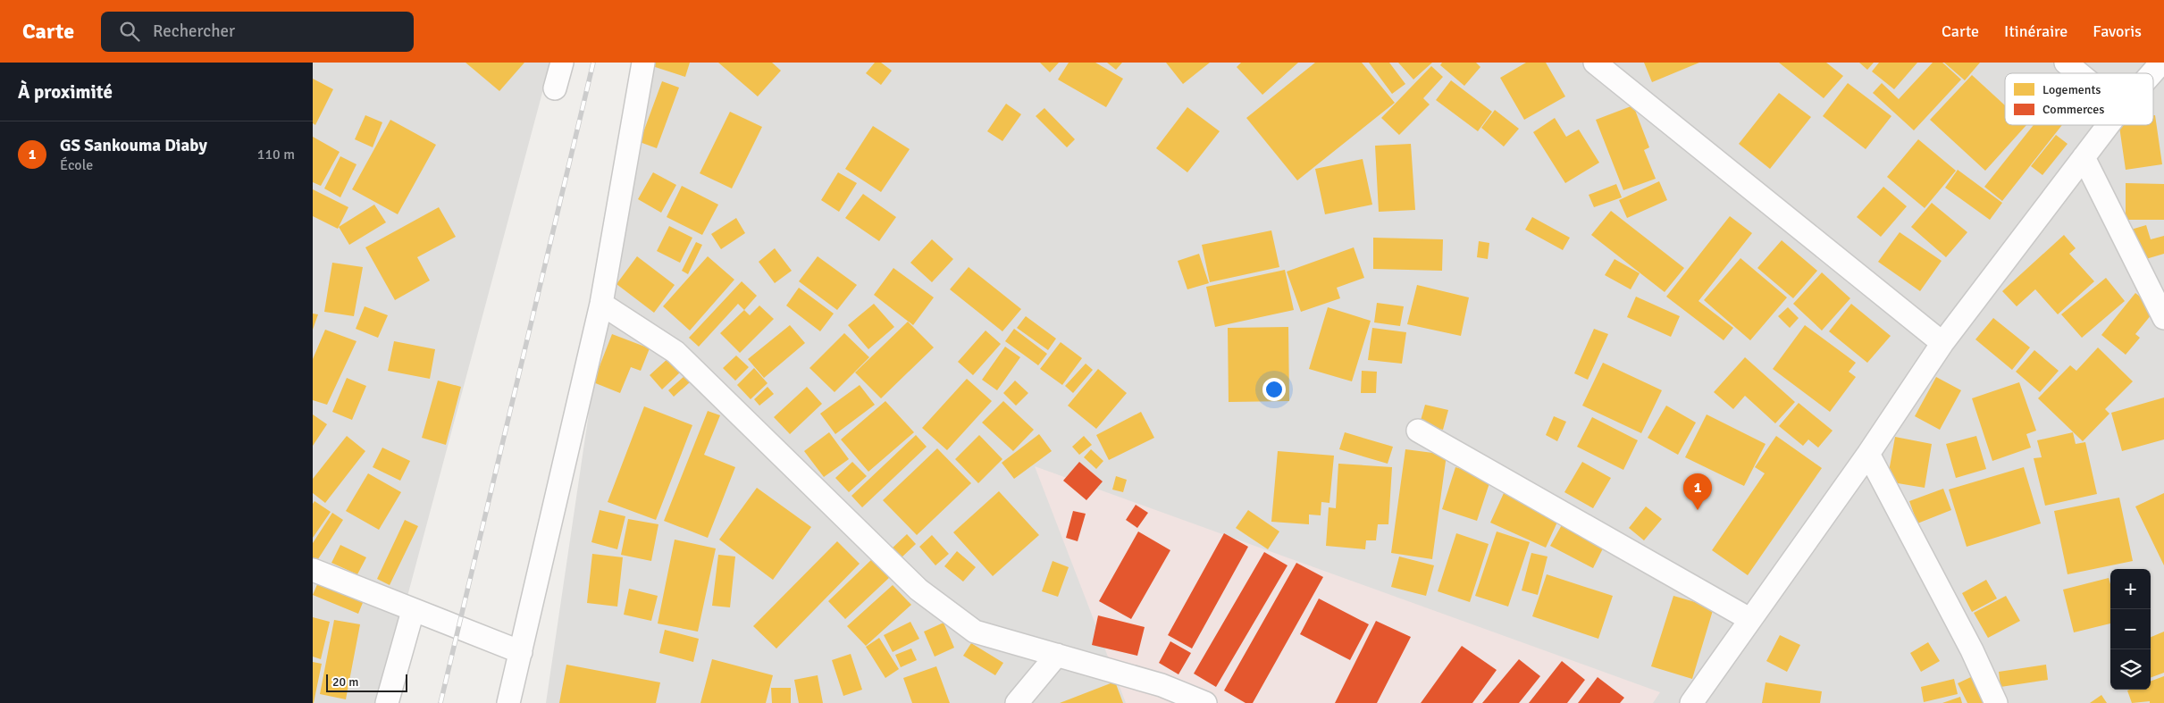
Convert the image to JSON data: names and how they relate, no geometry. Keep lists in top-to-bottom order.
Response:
{
  "legend": ["Logements", "Commerces"],
  "scale_bar": "20 m",
  "page": {
    "header": "Carte",
    "search": "Rechercher",
    "nav": ["Carte", "Itinéraire", "Favoris"],
    "heading": "À proximité",
    "list": [
      {
        "mark": "1",
        "name": "GS Sankouma Diaby",
        "note": "École",
        "value": "110 m"
      }
    ],
    "pins": "1",
    "map_buttons": ["+", "−"],
    "scale": "20 m"
  }
}
